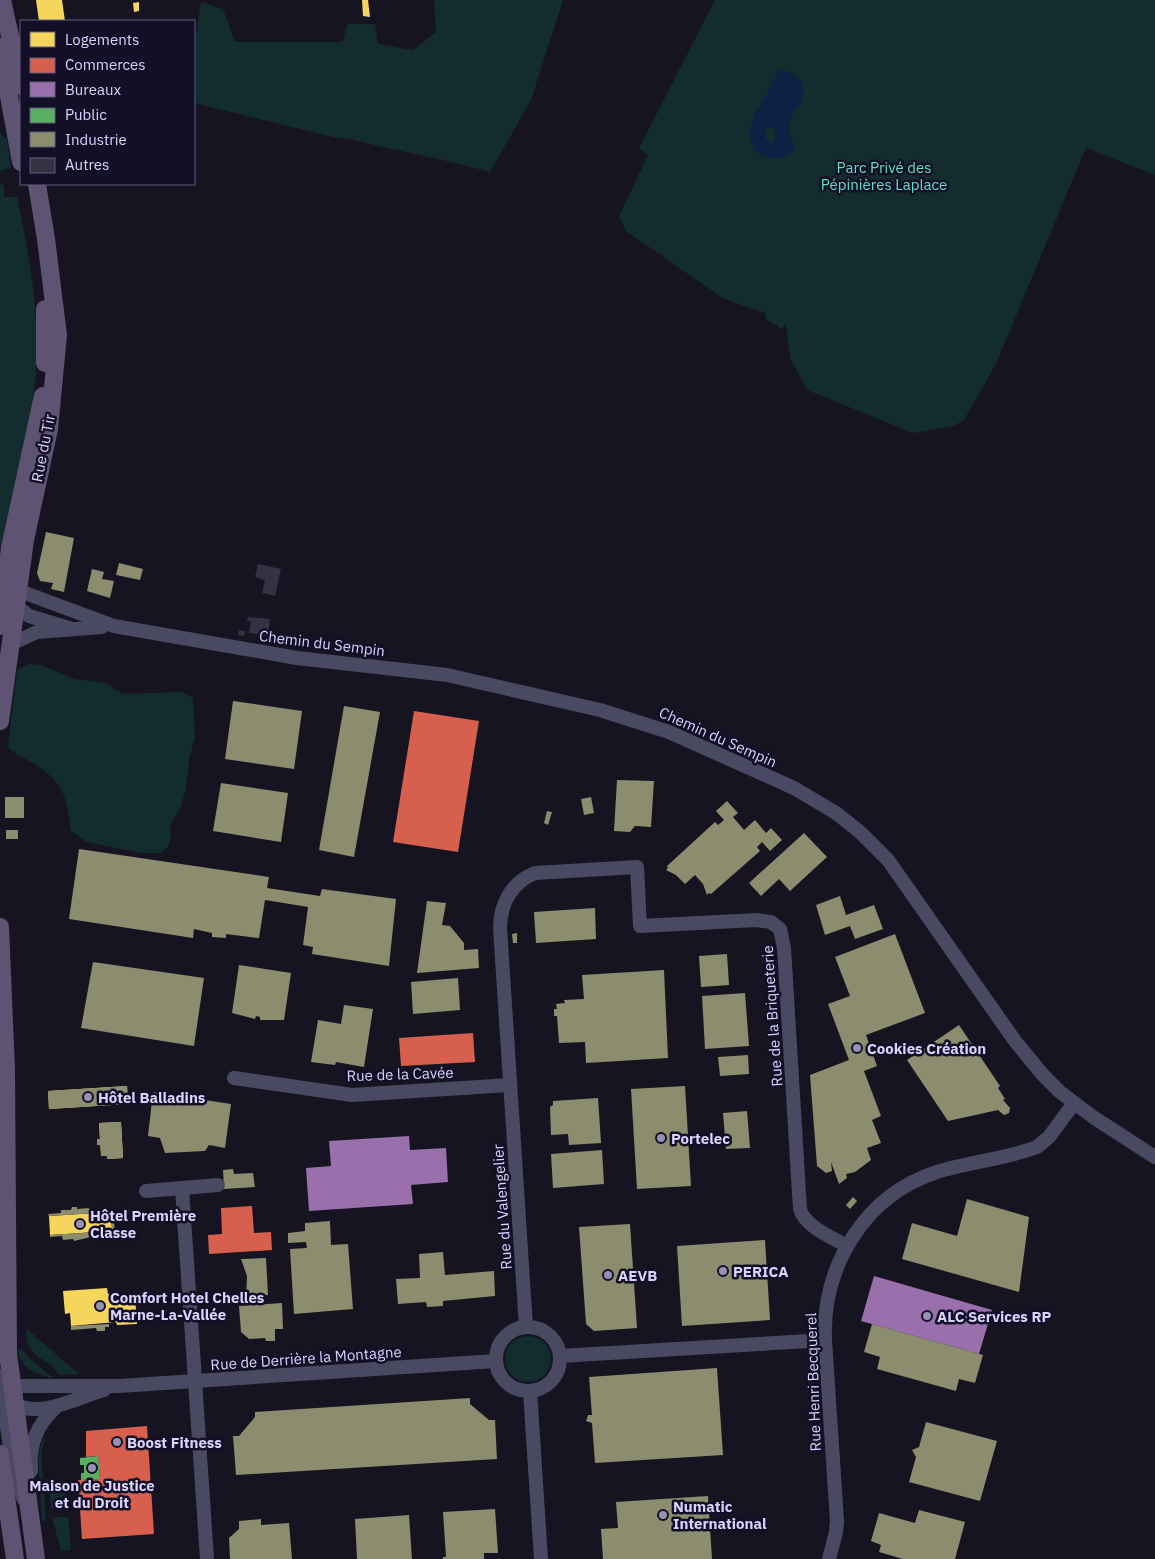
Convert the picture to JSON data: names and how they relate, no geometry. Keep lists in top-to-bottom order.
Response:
{
  "streets": {
    "main road": ["Rue du Tir"],
    "street": [
      "Chemin du Sempin",
      "Rue de la Briqueterie",
      "Rue de la Cavée",
      "Rue du Valengelier",
      "Rue de Derrière la Montagne",
      "Rue Henri Becquerel"
    ]
  },
  "crossings": [
    ["Rue du Tir", "Chemin du Sempin"],
    ["Chemin du Sempin", "Rue Henri Becquerel"],
    ["Rue de la Briqueterie", "Rue de la Cavée"],
    ["Rue de la Briqueterie", "Rue du Valengelier"],
    ["Rue de la Briqueterie", "Rue Henri Becquerel"],
    ["Rue de la Cavée", "Rue du Valengelier"],
    ["Rue du Valengelier", "Rue de Derrière la Montagne"]
  ],
  "parks": ["Parc Privé des Pépinières Laplace"],
  "places": [
    "Cookies Création",
    "Hôtel Balladins",
    "Portelec",
    "Hôtel Première Classe",
    "PERICA",
    "AEVB",
    "Comfort Hotel Chelles Marne-La-Vallée",
    "ALC Services RP",
    "Boost Fitness",
    "Maison de Justice et du Droit",
    "Numatic International"
  ],
  "legend": [
    "Logements",
    "Commerces",
    "Bureaux",
    "Public",
    "Industrie",
    "Autres"
  ]
}
